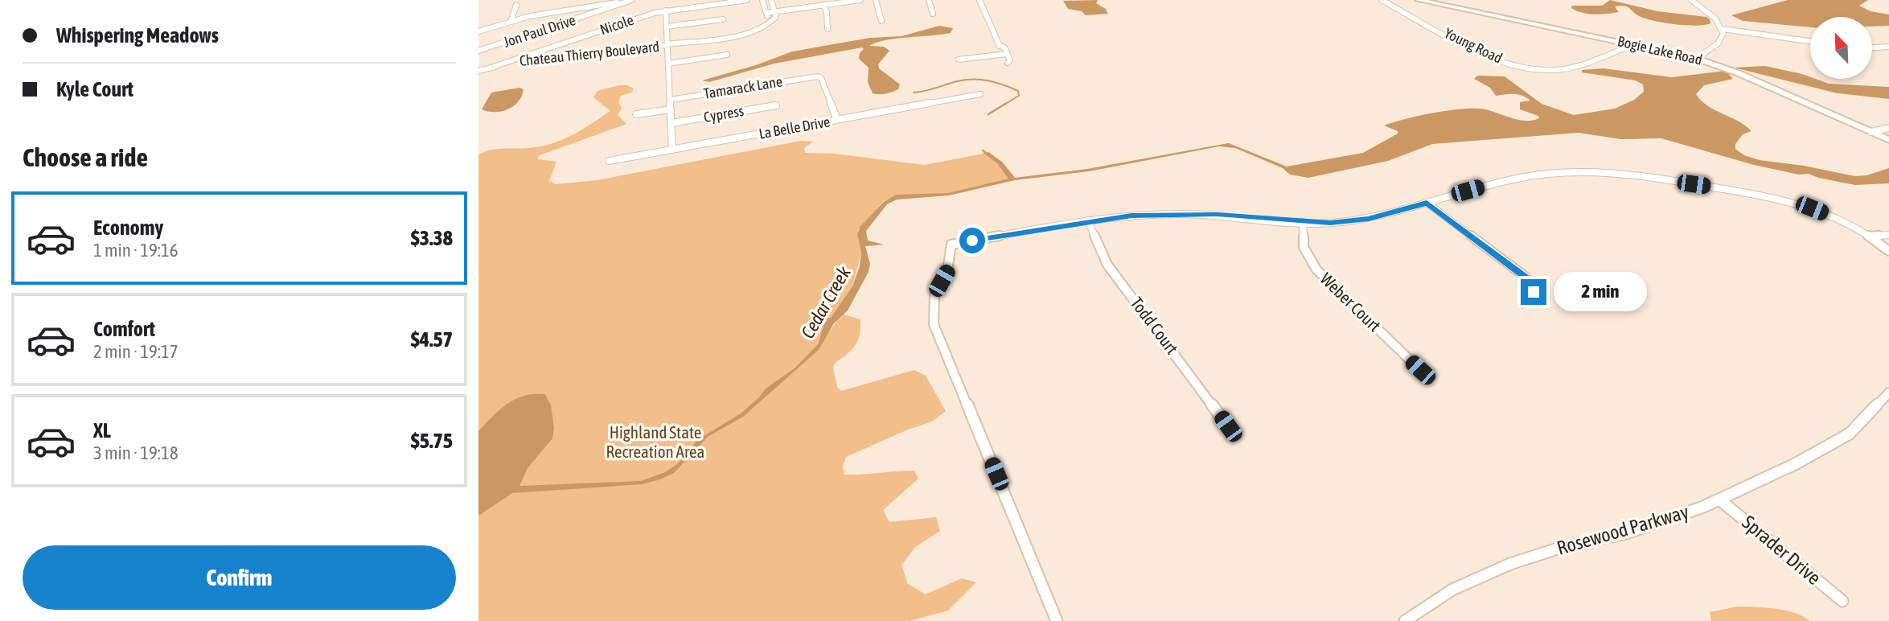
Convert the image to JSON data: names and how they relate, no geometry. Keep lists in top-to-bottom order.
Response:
{
  "streets": {
    "main road": ["Bogie Lake Road"],
    "street": [
      "Nicole",
      "Jon Paul Drive",
      "Young Road",
      "Chateau Thierry Boulevard",
      "Tamarack Lane",
      "Cypress",
      "La Belle Drive",
      "Weber Court",
      "Todd Court",
      "Rosewood Parkway",
      "Sprader Drive"
    ]
  },
  "crossings": [
    ["Nicole", "Chateau Thierry Boulevard"],
    ["Young Road", "Bogie Lake Road"],
    ["Tamarack Lane", "La Belle Drive"],
    ["Rosewood Parkway", "Sprader Drive"]
  ],
  "water": ["Cedar Creek"],
  "parks": ["Highland State Recreation Area"],
  "north": "top left",
  "page": {
    "banner": ["Whispering Meadows", "Kyle Court"],
    "heading": "Choose a ride",
    "list": [
      {
        "name": "Economy",
        "note": "1 min · 19:16",
        "value": "$3.38"
      },
      {
        "name": "Comfort",
        "note": "2 min · 19:17",
        "value": "$4.57"
      },
      {
        "name": "XL",
        "note": "3 min · 19:18",
        "value": "$5.75"
      }
    ],
    "bubble": "2 min",
    "buttons": "Confirm"
  }
}
